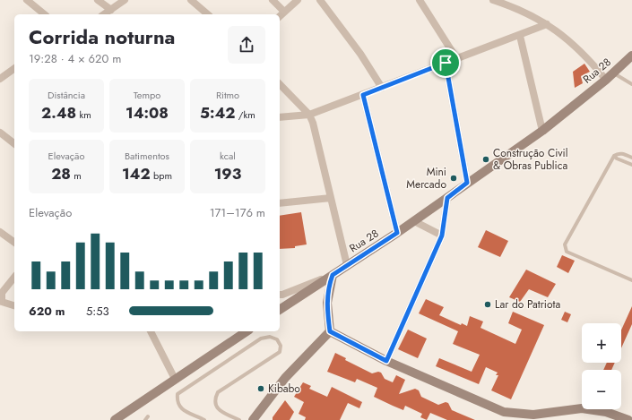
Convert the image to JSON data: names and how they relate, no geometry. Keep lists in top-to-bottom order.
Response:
{
  "streets": {
    "street": ["Rua 28"]
  },
  "places": [
    "Construção Civil & Obras Publica",
    "Mini Mercado",
    "Lar do Patriota",
    "Kibabo"
  ],
  "page": {
    "heading": ["Corrida noturna", "19:28 · 4 × 620 m"],
    "stats": [
      ["Distância", "2.48 km"],
      ["Tempo", "14:08"],
      ["Ritmo", "5:42 /km"],
      ["Elevação", "28 m"],
      ["Batimentos", "142 bpm"],
      ["kcal", "193"]
    ],
    "chart": ["Elevação", "171–176 m"],
    "list": [
      {
        "name": "620 m",
        "note": "5:53"
      }
    ],
    "map_buttons": ["+", "−"]
  }
}
